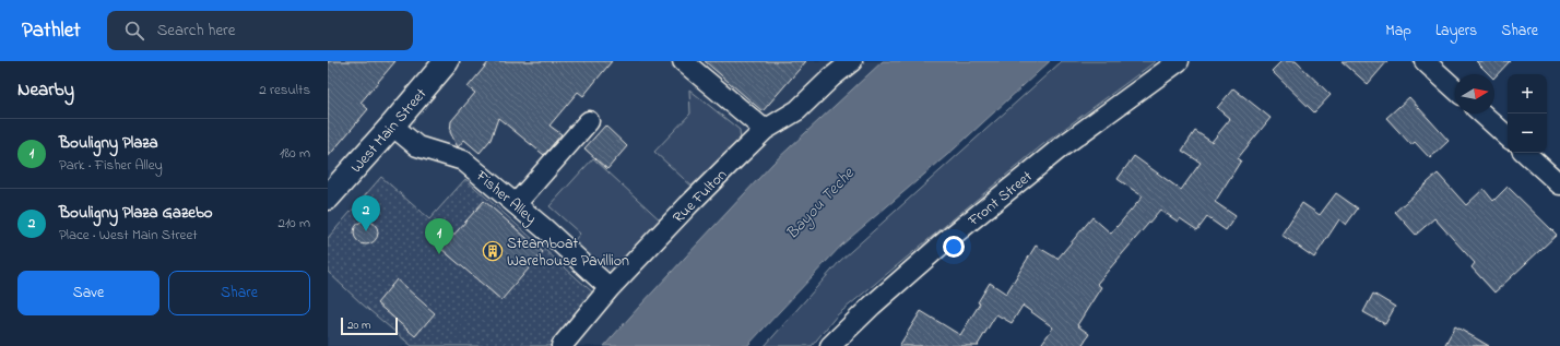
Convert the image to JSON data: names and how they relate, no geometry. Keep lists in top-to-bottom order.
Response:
{
  "streets": {
    "main road": ["West Main Street"],
    "street": ["Rue Fulton", "Fisher Alley", "Front Street"]
  },
  "crossings": [
    ["West Main Street", "Fisher Alley"],
    ["Rue Fulton", "Fisher Alley"]
  ],
  "water": ["Bayou Teche"],
  "places": {
    "building": ["Steamboat Warehouse Pavillion"]
  },
  "scale_bar": "20 m",
  "north": "right",
  "page": {
    "header": "Pathlet",
    "search": "Search here",
    "nav": ["Map", "Layers", "Share"],
    "heading": ["Nearby", "2 results"],
    "map_buttons": ["+", "−"],
    "list": [
      {
        "mark": "1",
        "name": "Bouligny Plaza",
        "note": "Park · Fisher Alley",
        "value": "180 m"
      },
      {
        "mark": "2",
        "name": "Bouligny Plaza Gazebo",
        "note": "Place · West Main Street",
        "value": "210 m"
      }
    ],
    "pins": ["2", "1"],
    "buttons": ["Save", "Share"],
    "scale": "20 m"
  }
}
